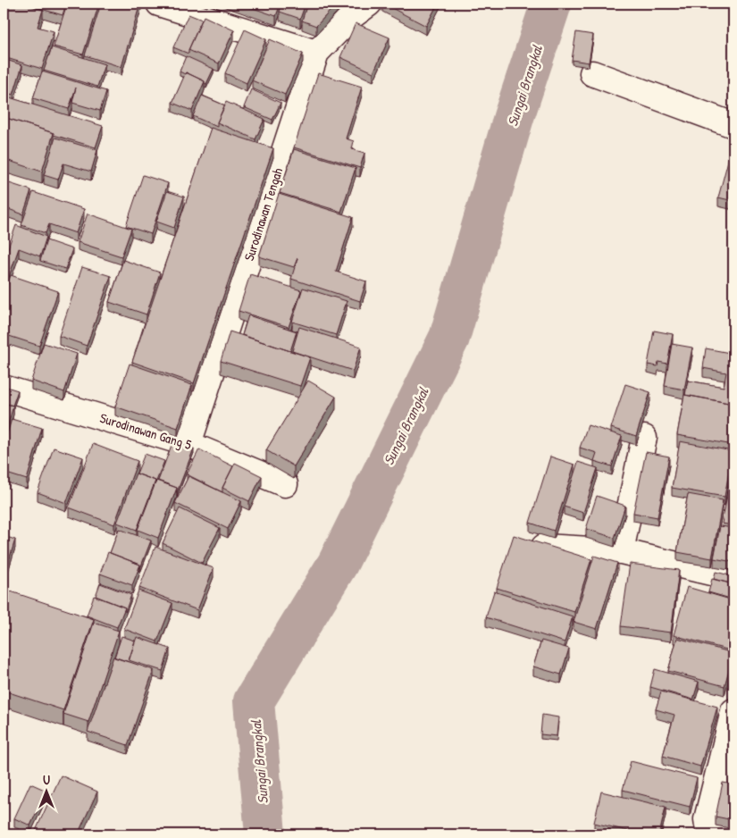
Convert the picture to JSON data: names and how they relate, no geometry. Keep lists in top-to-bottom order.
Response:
{
  "streets": {
    "street": ["Surodinawan Tengah", "Surodinawan Gang 5"]
  },
  "crossings": [
    ["Surodinawan Tengah", "Surodinawan Gang 5"]
  ],
  "water": ["Sungai Brangkal"],
  "north": "top"
}
